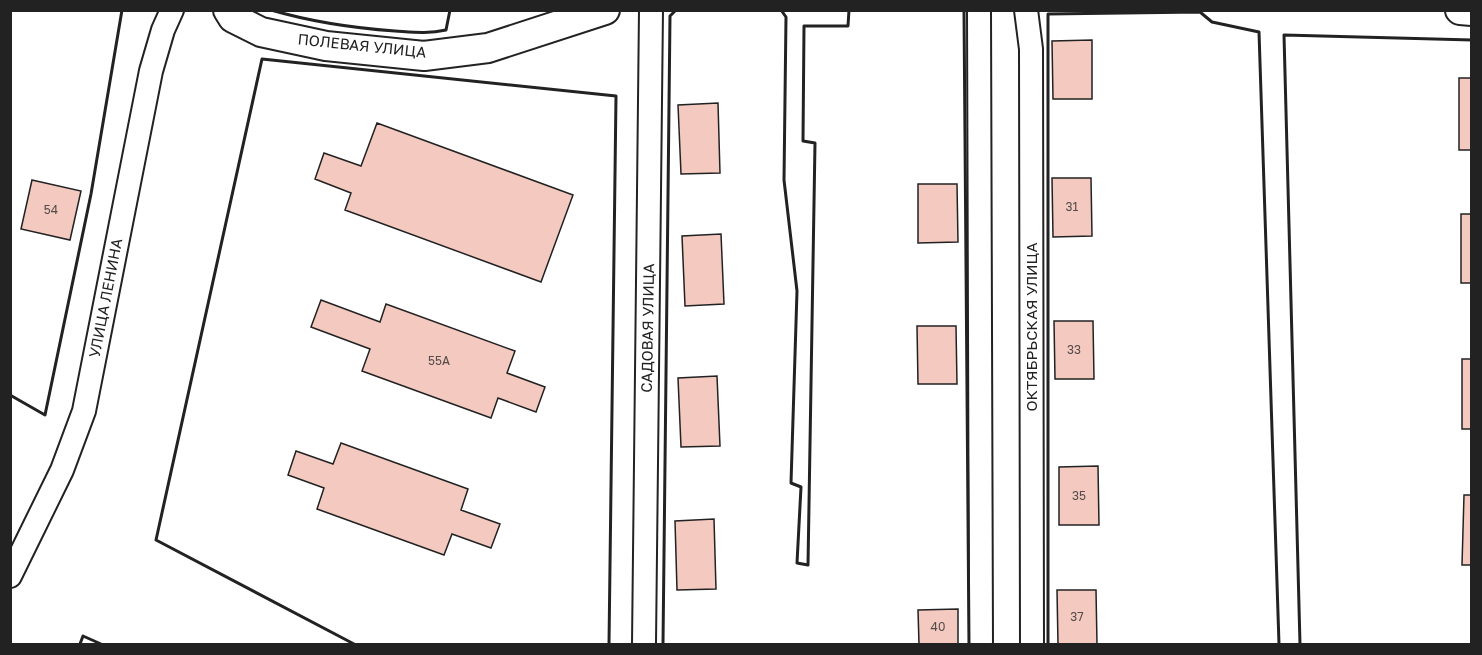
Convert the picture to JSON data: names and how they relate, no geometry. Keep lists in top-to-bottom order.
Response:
{
  "streets": {
    "street": [
      "ПОЛЕВАЯ УЛИЦА",
      "УЛИЦА ЛЕНИНА",
      "ОКТЯБРЬСКАЯ УЛИЦА",
      "САДОВАЯ УЛИЦА"
    ]
  },
  "house_numbers": [
    "31",
    "54",
    "33",
    "55А",
    "35",
    "37",
    "40"
  ]
}
